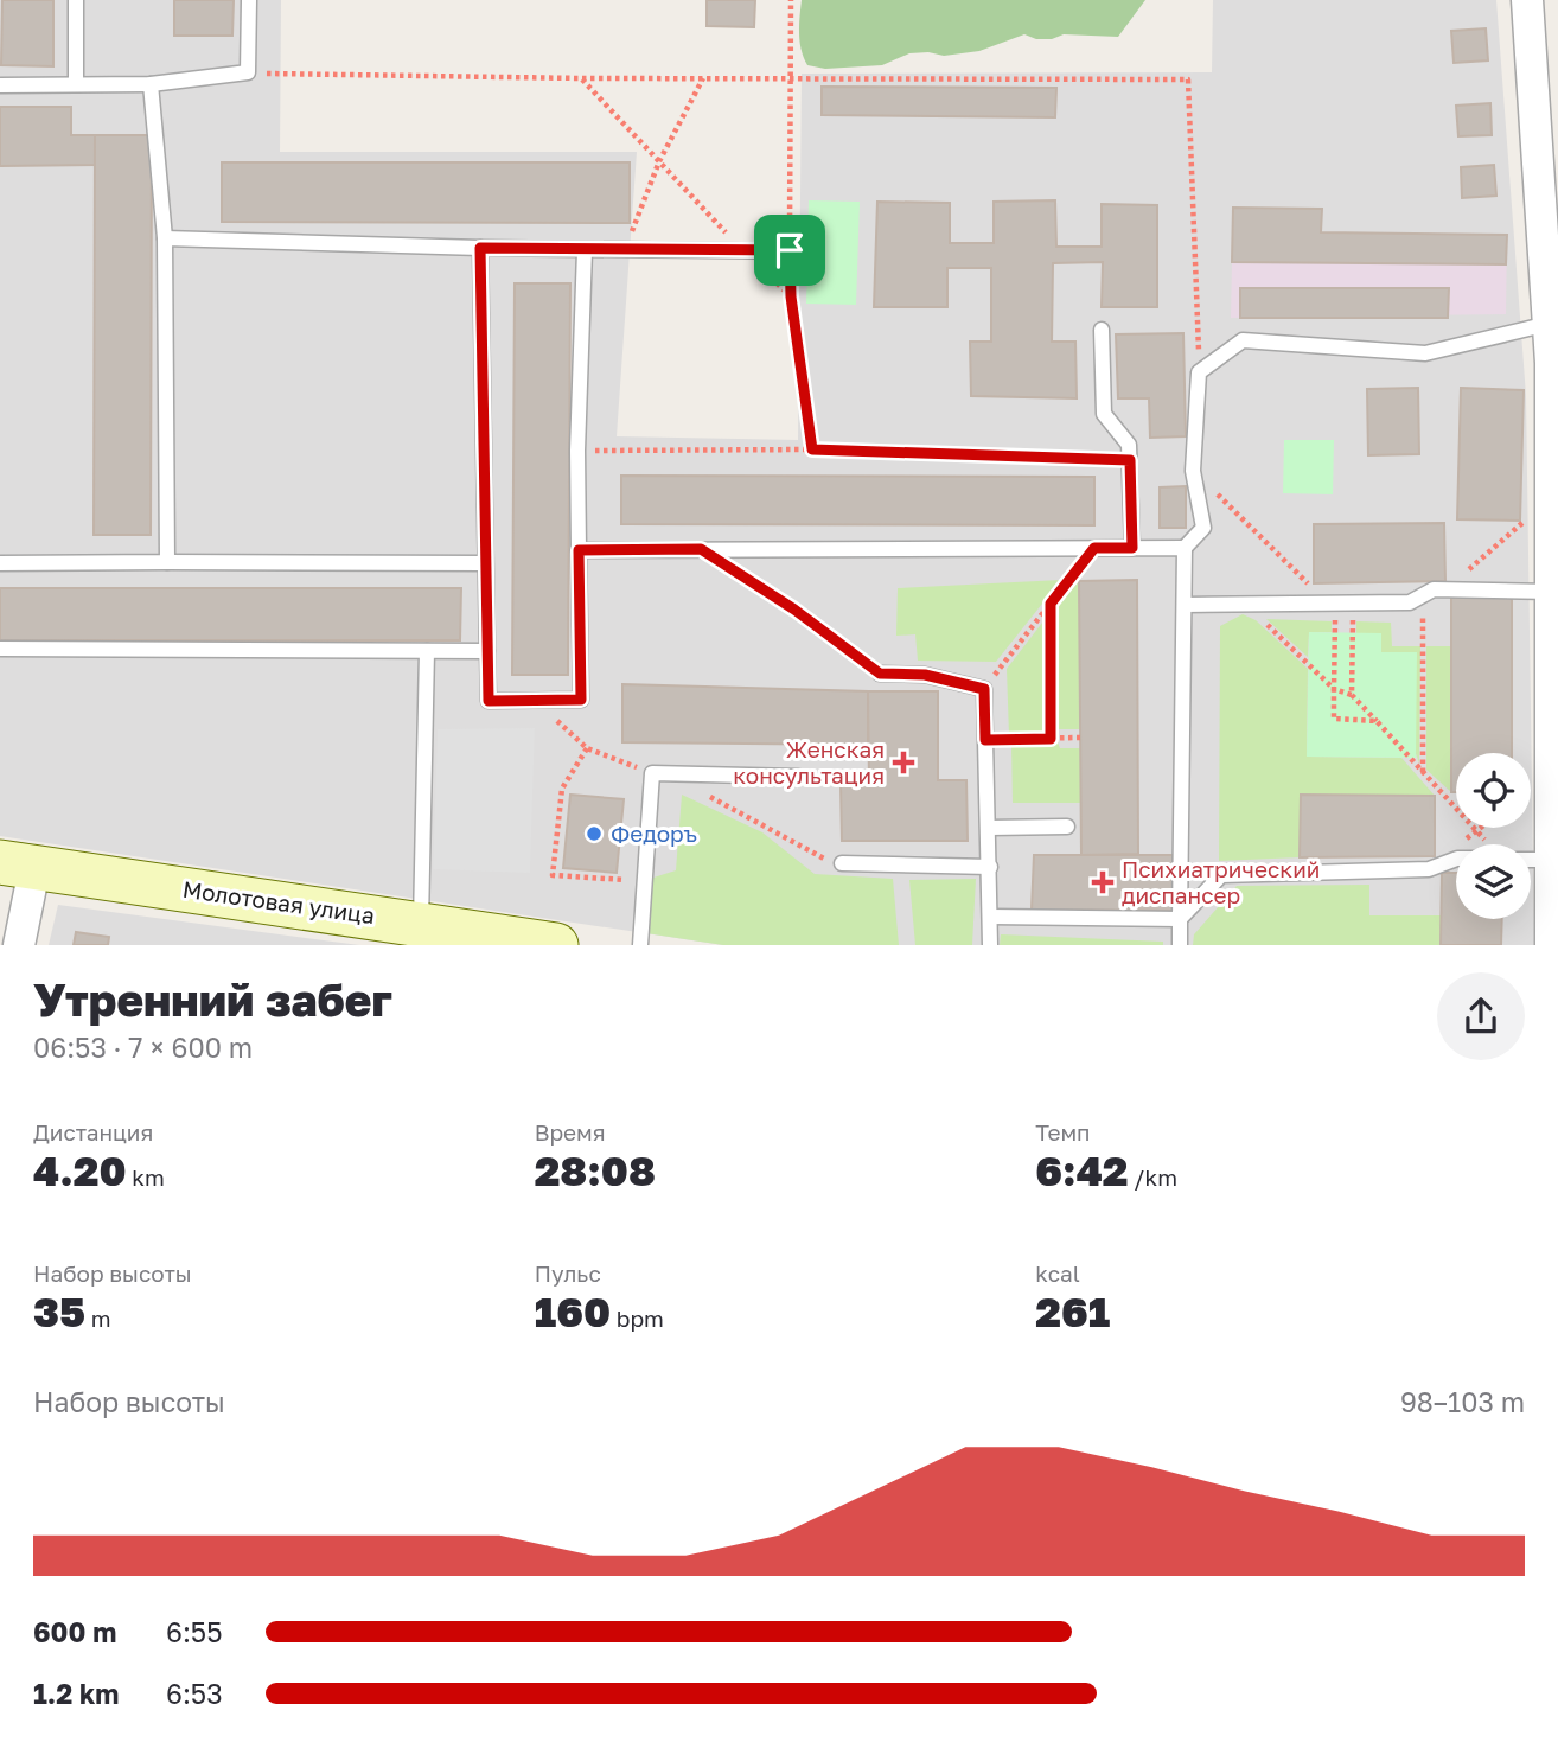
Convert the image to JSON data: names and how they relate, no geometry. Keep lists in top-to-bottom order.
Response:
{
  "streets": {
    "street": ["Молотовая улица"]
  },
  "places": {
    "health": ["Женская консультация", "Психиатрический диспансер"],
    "other": ["Федоръ"]
  },
  "page": {
    "heading": ["Утренний забег", "06:53 · 7 × 600 m"],
    "stats": [
      ["Дистанция", "4.20 km"],
      ["Время", "28:08"],
      ["Темп", "6:42 /km"],
      ["Набор высоты", "35 m"],
      ["Пульс", "160 bpm"],
      ["kcal", "261"]
    ],
    "chart": ["Набор высоты", "98–103 m"],
    "list": [
      {
        "name": "600 m",
        "note": "6:55"
      },
      {
        "name": "1.2 km",
        "note": "6:53"
      }
    ]
  }
}
